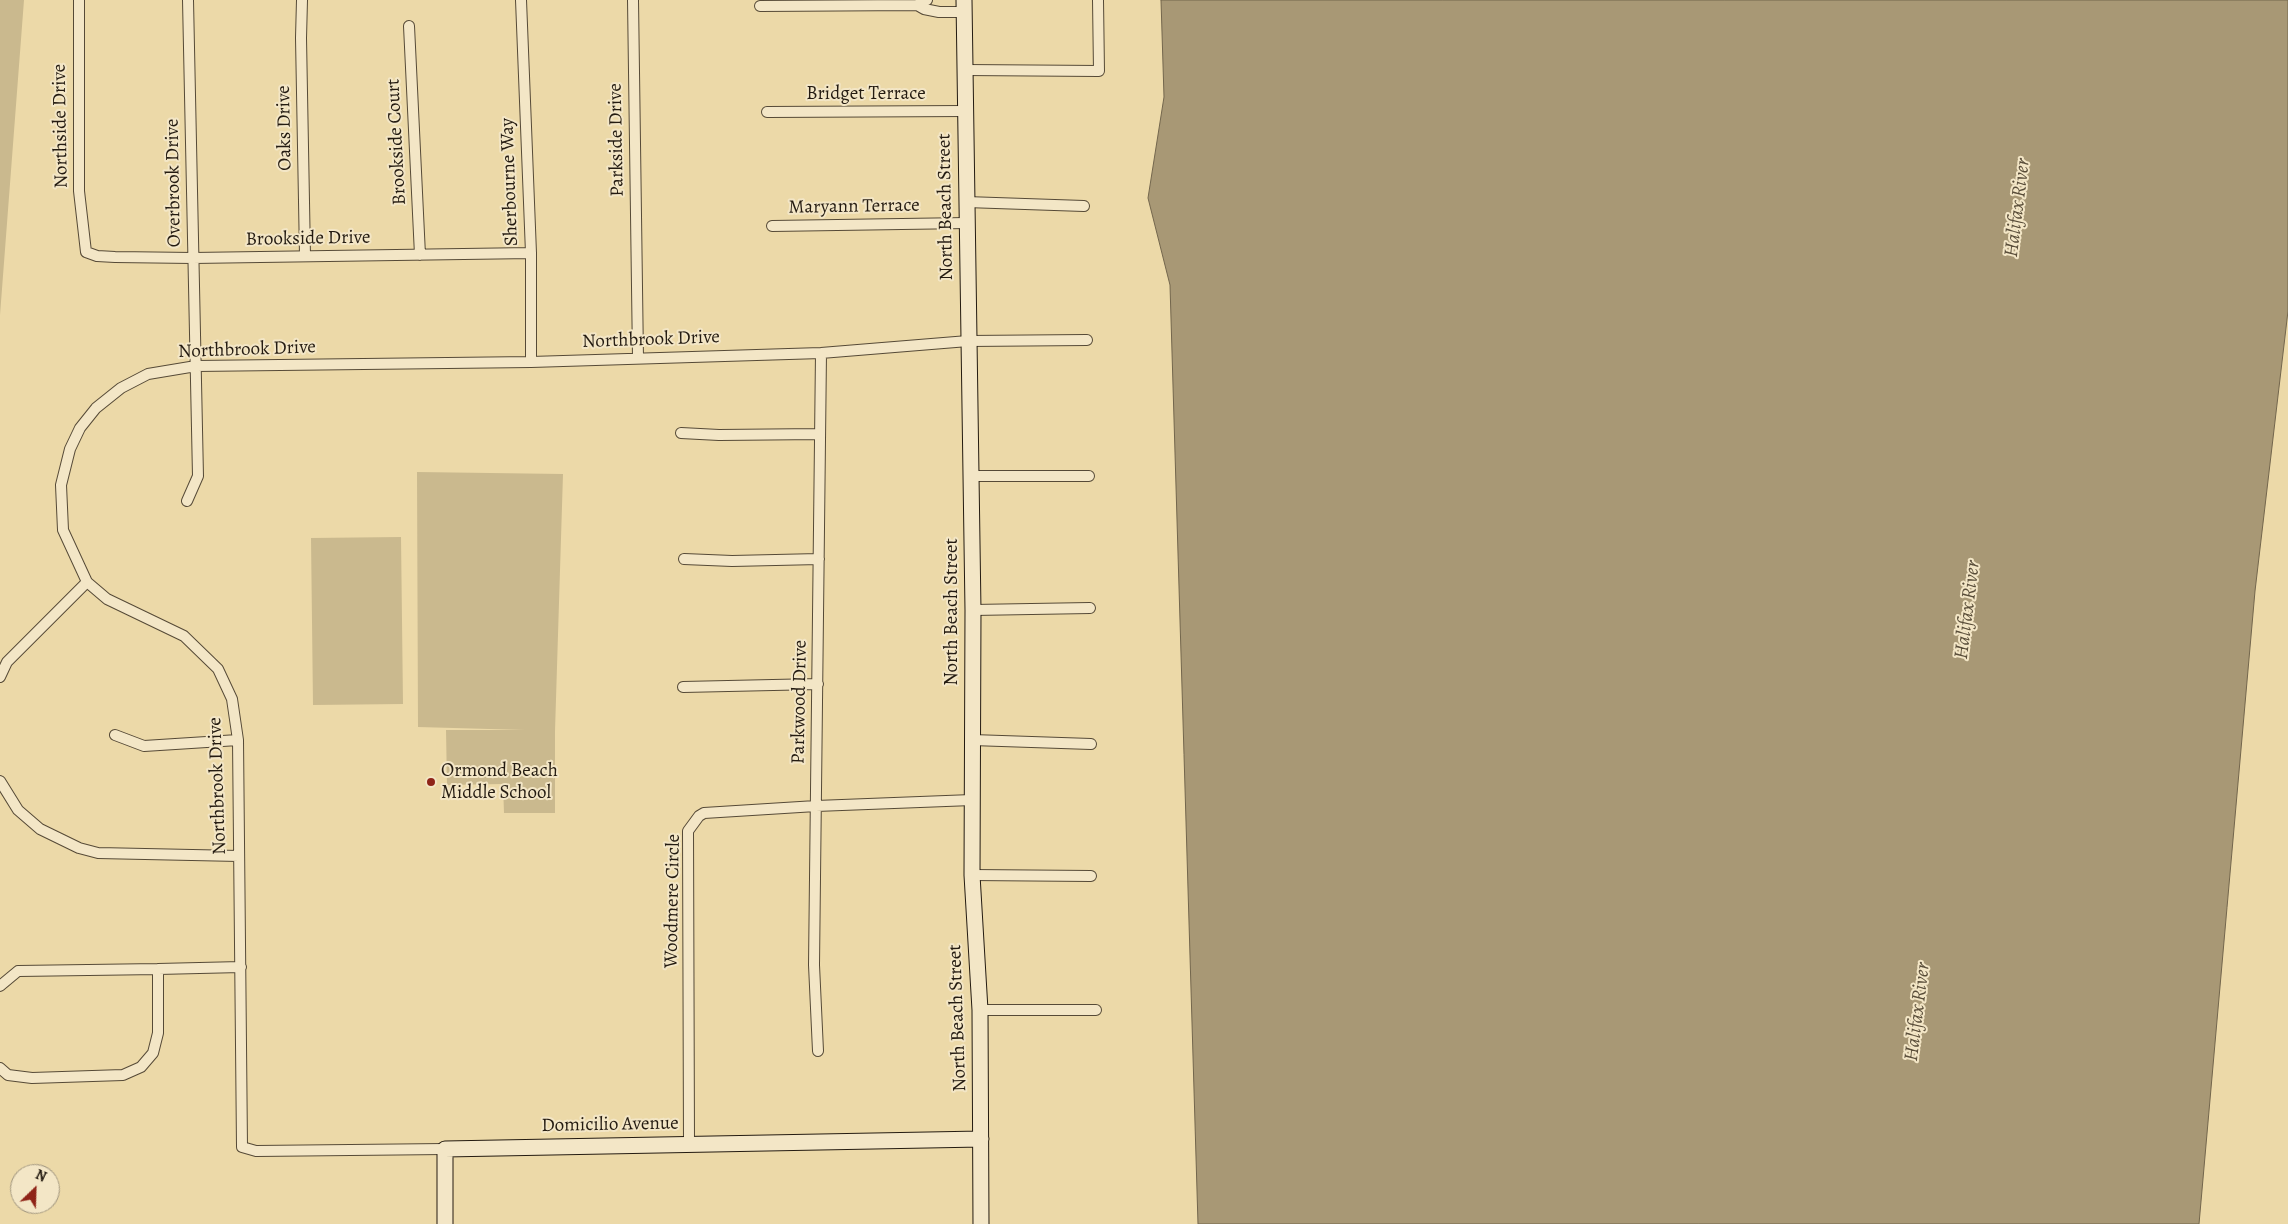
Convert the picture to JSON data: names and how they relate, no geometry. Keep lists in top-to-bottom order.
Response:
{
  "streets": {
    "street": [
      "Bridget Terrace",
      "Northside Drive",
      "Oaks Drive",
      "Parkside Drive",
      "Brookside Court",
      "Sherbourne Way",
      "Overbrook Drive",
      "Maryann Terrace",
      "North Beach Street",
      "Brookside Drive",
      "Northbrook Drive",
      "Parkwood Drive",
      "Woodmere Circle",
      "Domicilio Avenue"
    ]
  },
  "crossings": [
    ["Bridget Terrace", "North Beach Street"],
    ["Northside Drive", "Brookside Drive"],
    ["Oaks Drive", "Brookside Drive"],
    ["Parkside Drive", "Northbrook Drive"],
    ["Brookside Court", "Brookside Drive"],
    ["Sherbourne Way", "Brookside Drive"],
    ["Sherbourne Way", "Northbrook Drive"],
    ["Overbrook Drive", "Brookside Drive"],
    ["Overbrook Drive", "Northbrook Drive"],
    ["Maryann Terrace", "North Beach Street"],
    ["North Beach Street", "Northbrook Drive"],
    ["North Beach Street", "Woodmere Circle"],
    ["North Beach Street", "Domicilio Avenue"],
    ["Northbrook Drive", "Parkwood Drive"],
    ["Northbrook Drive", "Domicilio Avenue"],
    ["Parkwood Drive", "Woodmere Circle"],
    ["Woodmere Circle", "Domicilio Avenue"]
  ],
  "water": ["Halifax River"],
  "places": ["Ormond Beach Middle School"],
  "north": "top right"
}
